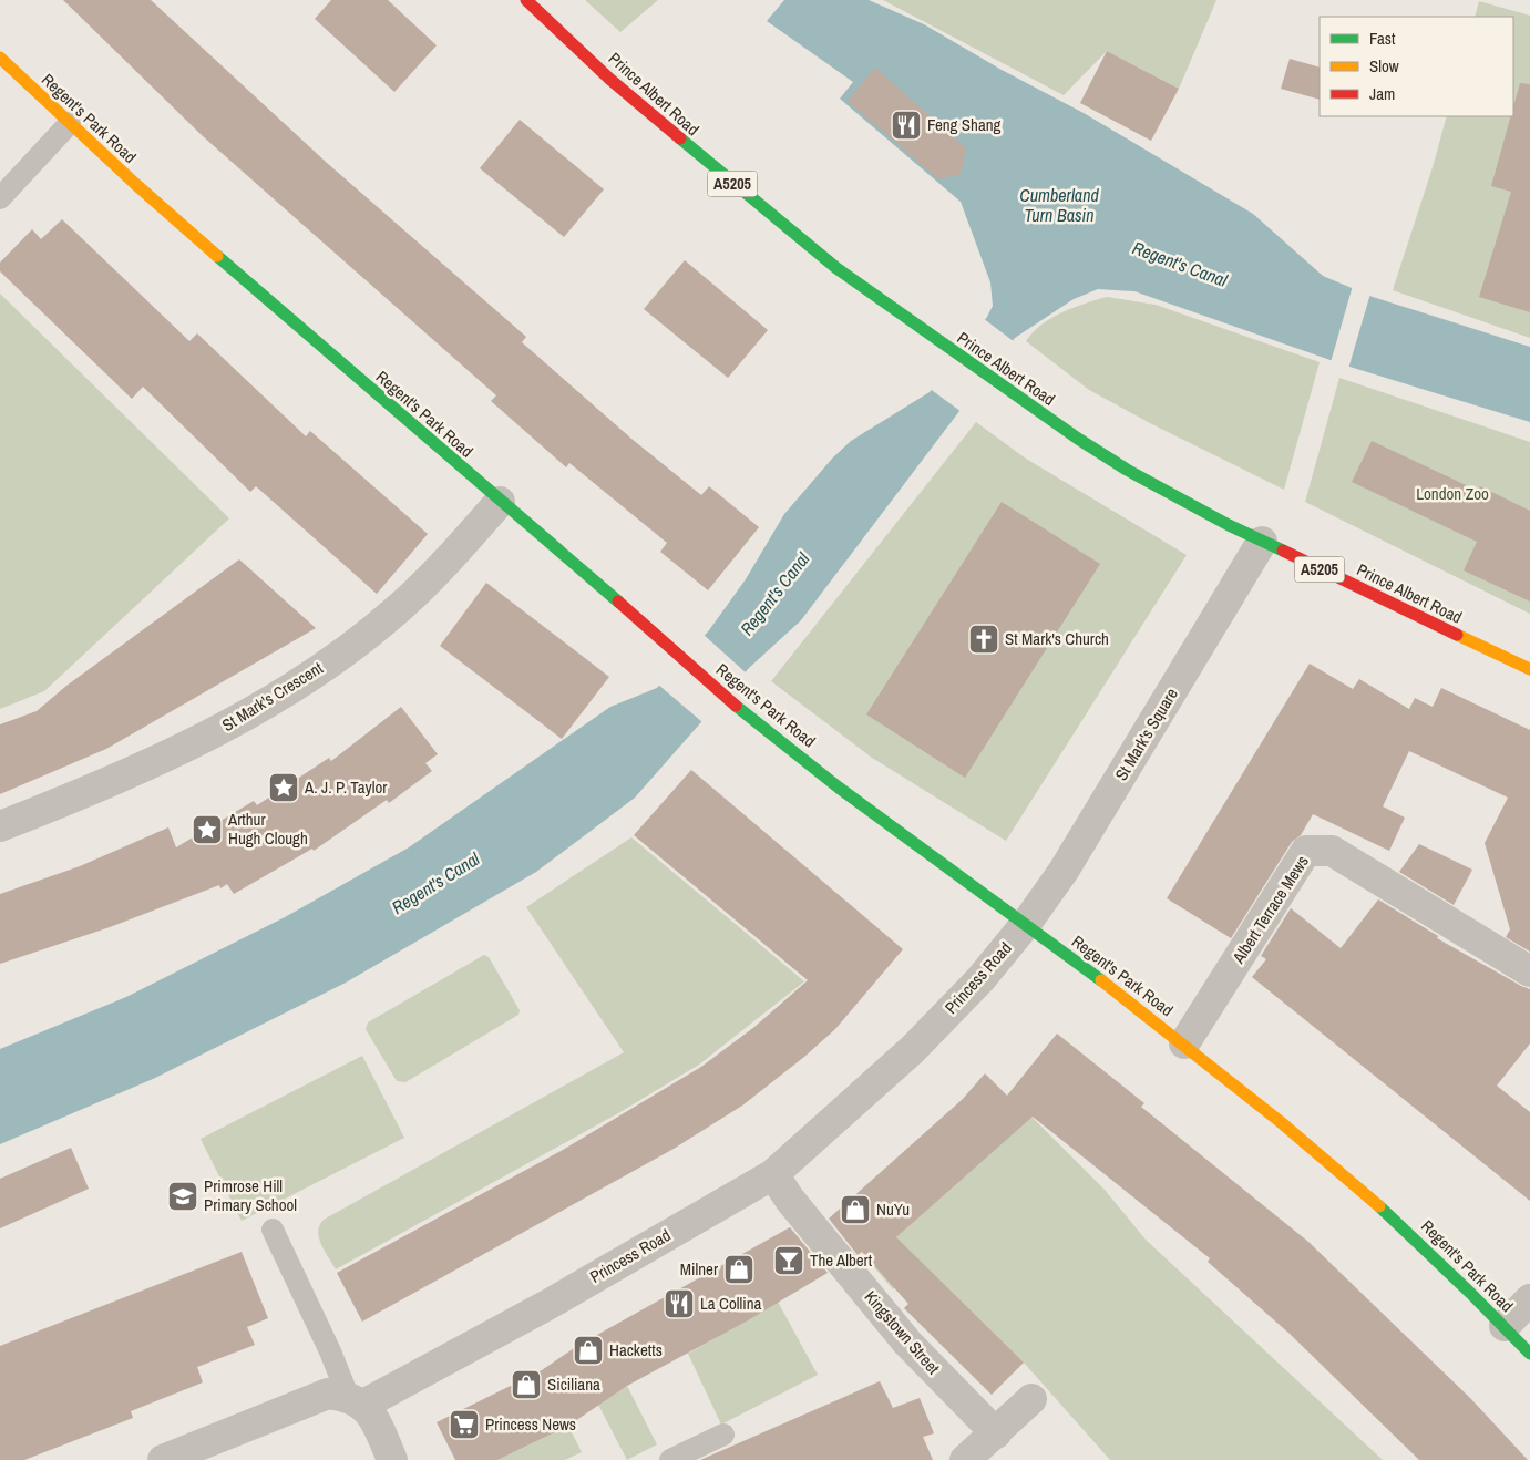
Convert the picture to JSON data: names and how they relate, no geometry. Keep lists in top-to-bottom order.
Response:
{
  "streets": {
    "street": [
      "Prince Albert Road",
      "Regent's Park Road",
      "A5205",
      "St Mark's Crescent",
      "St Mark's Square",
      "Albert Terrace Mews",
      "Princess Road",
      "Kingstown Street"
    ]
  },
  "crossings": [
    ["Prince Albert Road", "St Mark's Square"],
    ["Regent's Park Road", "St Mark's Crescent"],
    ["Regent's Park Road", "St Mark's Square"],
    ["Regent's Park Road", "Albert Terrace Mews"],
    ["Regent's Park Road", "Princess Road"],
    ["St Mark's Square", "Princess Road"],
    ["Princess Road", "Kingstown Street"]
  ],
  "water": ["Cumberland Turn Basin", "Regent's Canal"],
  "parks": ["London Zoo"],
  "places": {
    "restaurant": ["Feng Shang", "La Collina"],
    "church": ["St Mark's Church"],
    "place": ["A. J. P. Taylor", "Arthur Hugh Clough"],
    "school or university": ["Primrose Hill Primary School"],
    "shop": [
      "NuYu",
      "Milner",
      "Hacketts",
      "Siciliana"
    ],
    "bar": ["The Albert"],
    "supermarket": ["Princess News"]
  },
  "legend": ["Fast", "Slow", "Jam"]
}
